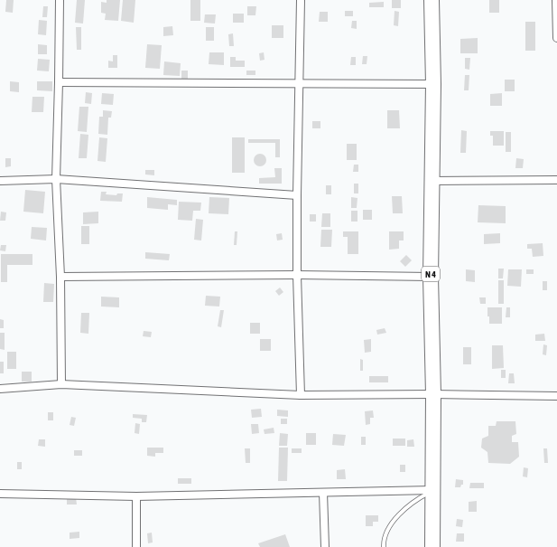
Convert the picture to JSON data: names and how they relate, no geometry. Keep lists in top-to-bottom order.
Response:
{
  "streets": {
    "highway": ["N 4"]
  }
}
